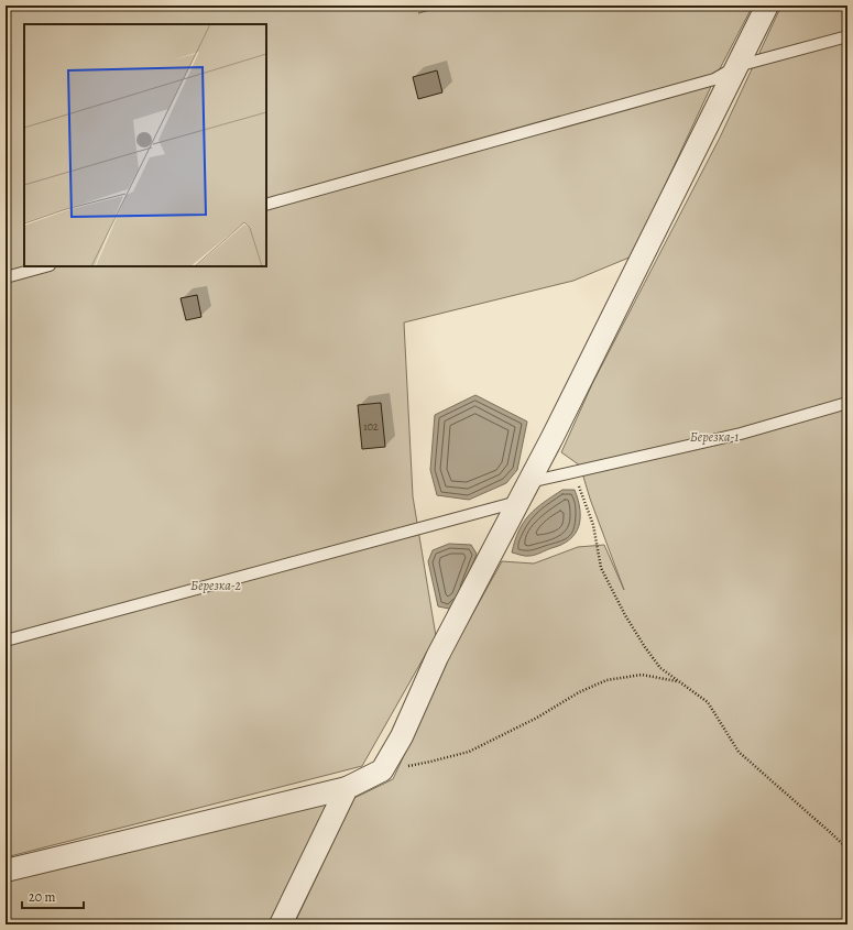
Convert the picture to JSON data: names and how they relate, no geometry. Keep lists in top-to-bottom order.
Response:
{
  "parks": ["Березка-1", "Березка-2"],
  "house_numbers": ["102"],
  "scale_bar": "20 m"
}
